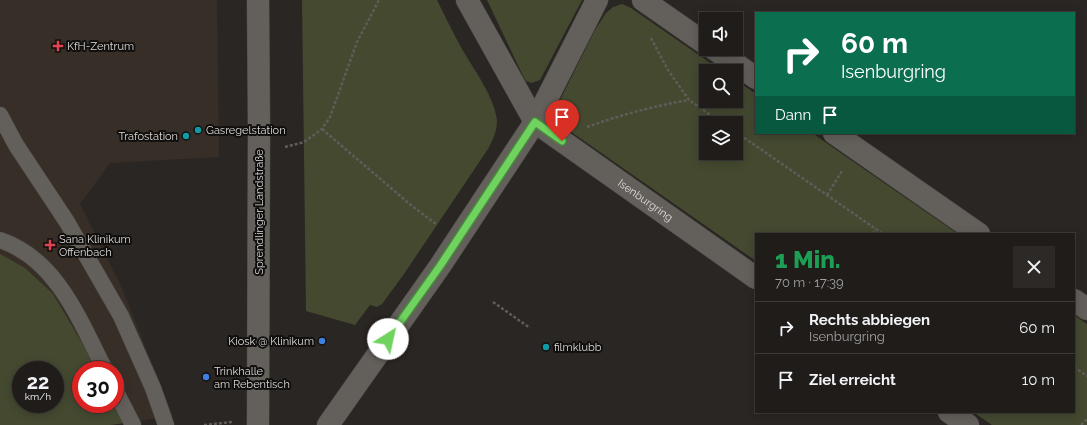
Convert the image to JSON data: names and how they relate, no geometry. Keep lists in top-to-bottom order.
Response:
{
  "streets": {
    "street": ["Isenburgring", "Sprendlinger Landstraße"]
  },
  "places": {
    "health": ["KfH-Zentrum", "Sana Klinikum Offenbach"],
    "other": [
      "Gasregelstation",
      "Trafostation",
      "Kiosk @ Klinikum",
      "filmklubb",
      "Trinkhalle am Rebentisch"
    ]
  },
  "page": {
    "turn": ["60 m", "Isenburgring"],
    "then": "Dann",
    "heading": ["1 Min.", "70 m · 17:39"],
    "list": [
      {
        "name": "Rechts abbiegen",
        "note": "Isenburgring",
        "value": "60 m"
      },
      {
        "name": "Ziel erreicht",
        "value": "10 m"
      }
    ],
    "speed": "22 km/h",
    "limit": "30"
  }
}
